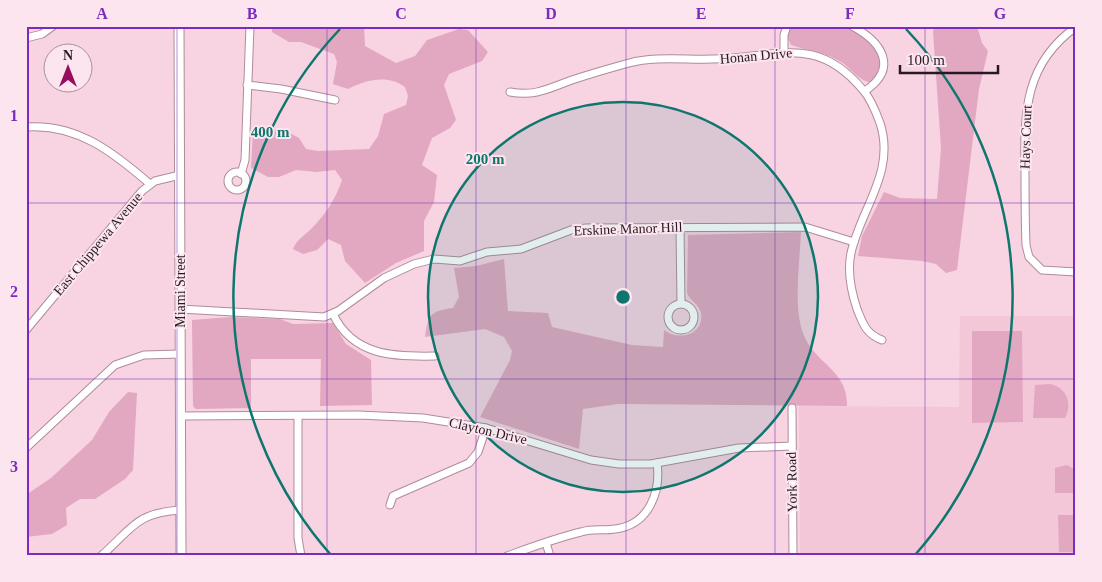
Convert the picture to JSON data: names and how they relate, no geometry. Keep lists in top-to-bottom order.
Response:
{
  "streets": {
    "street": [
      "Honan Drive",
      "Hays Court",
      "Erskine Manor Hill",
      "East Chippewa Avenue",
      "Miami Street",
      "Clayton Drive",
      "York Road"
    ]
  },
  "crossings": [
    ["Honan Drive", "Erskine Manor Hill"],
    ["Erskine Manor Hill", "Miami Street"],
    ["East Chippewa Avenue", "Miami Street"],
    ["Miami Street", "Clayton Drive"],
    ["Clayton Drive", "York Road"]
  ],
  "scale_bar": "100 m",
  "north": "top",
  "grid": {
    "columns": [
      "A",
      "B",
      "C",
      "D",
      "E",
      "F",
      "G"
    ],
    "rows": ["1", "2", "3"]
  },
  "rings": ["400 m", "200 m"]
}
